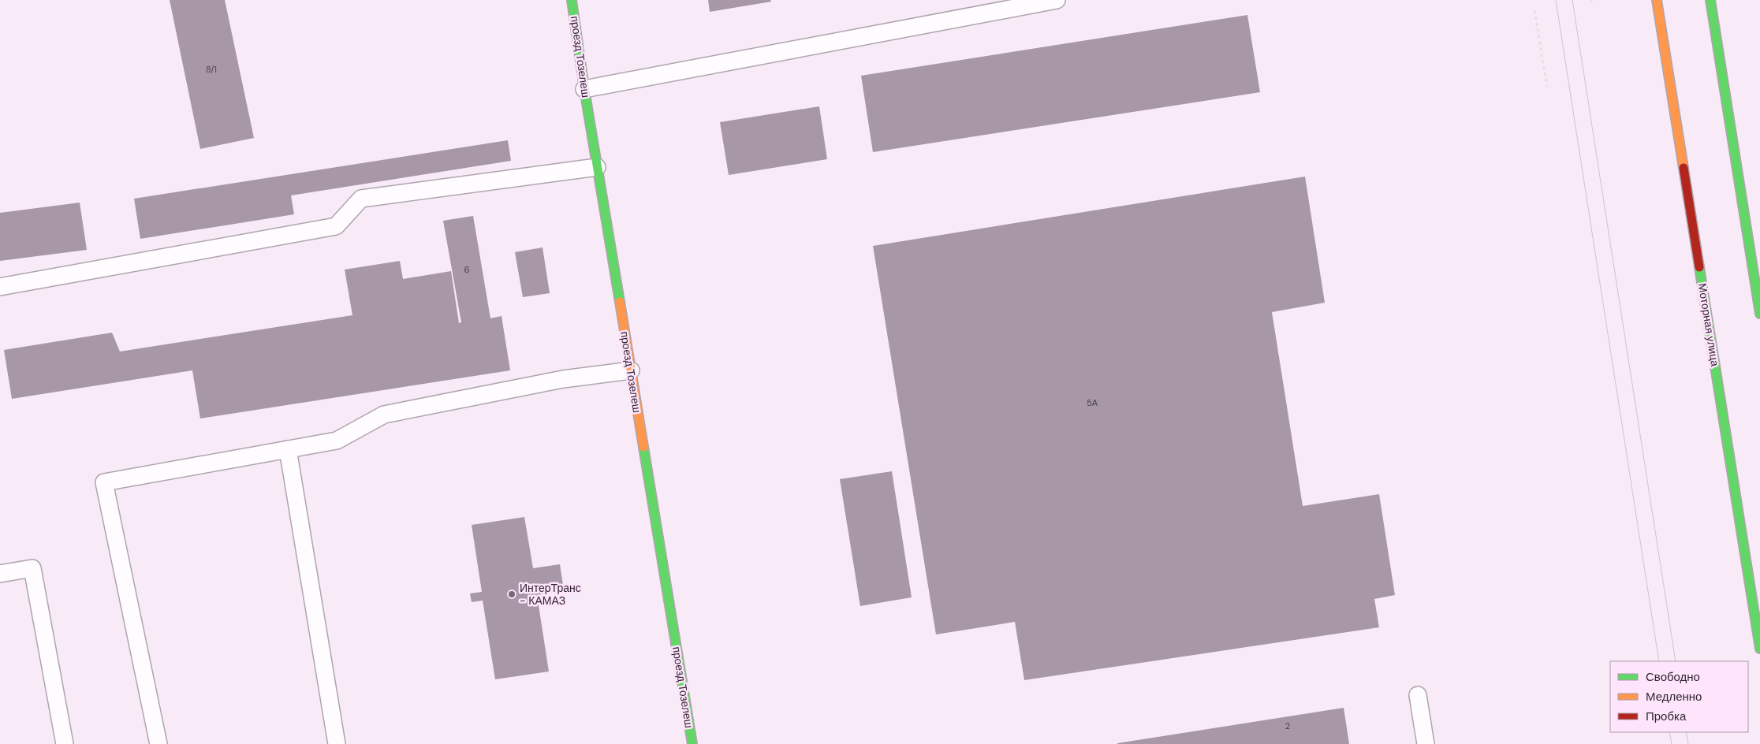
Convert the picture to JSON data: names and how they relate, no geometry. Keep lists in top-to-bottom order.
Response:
{
  "streets": {
    "main road": ["проезд Тозелеш", "Моторная улица"]
  },
  "places": ["ИнтерТранс - КАМАЗ"],
  "house_numbers": [
    "8/1",
    "6",
    "5А",
    "2"
  ],
  "legend": ["Свободно", "Медленно", "Пробка"]
}
